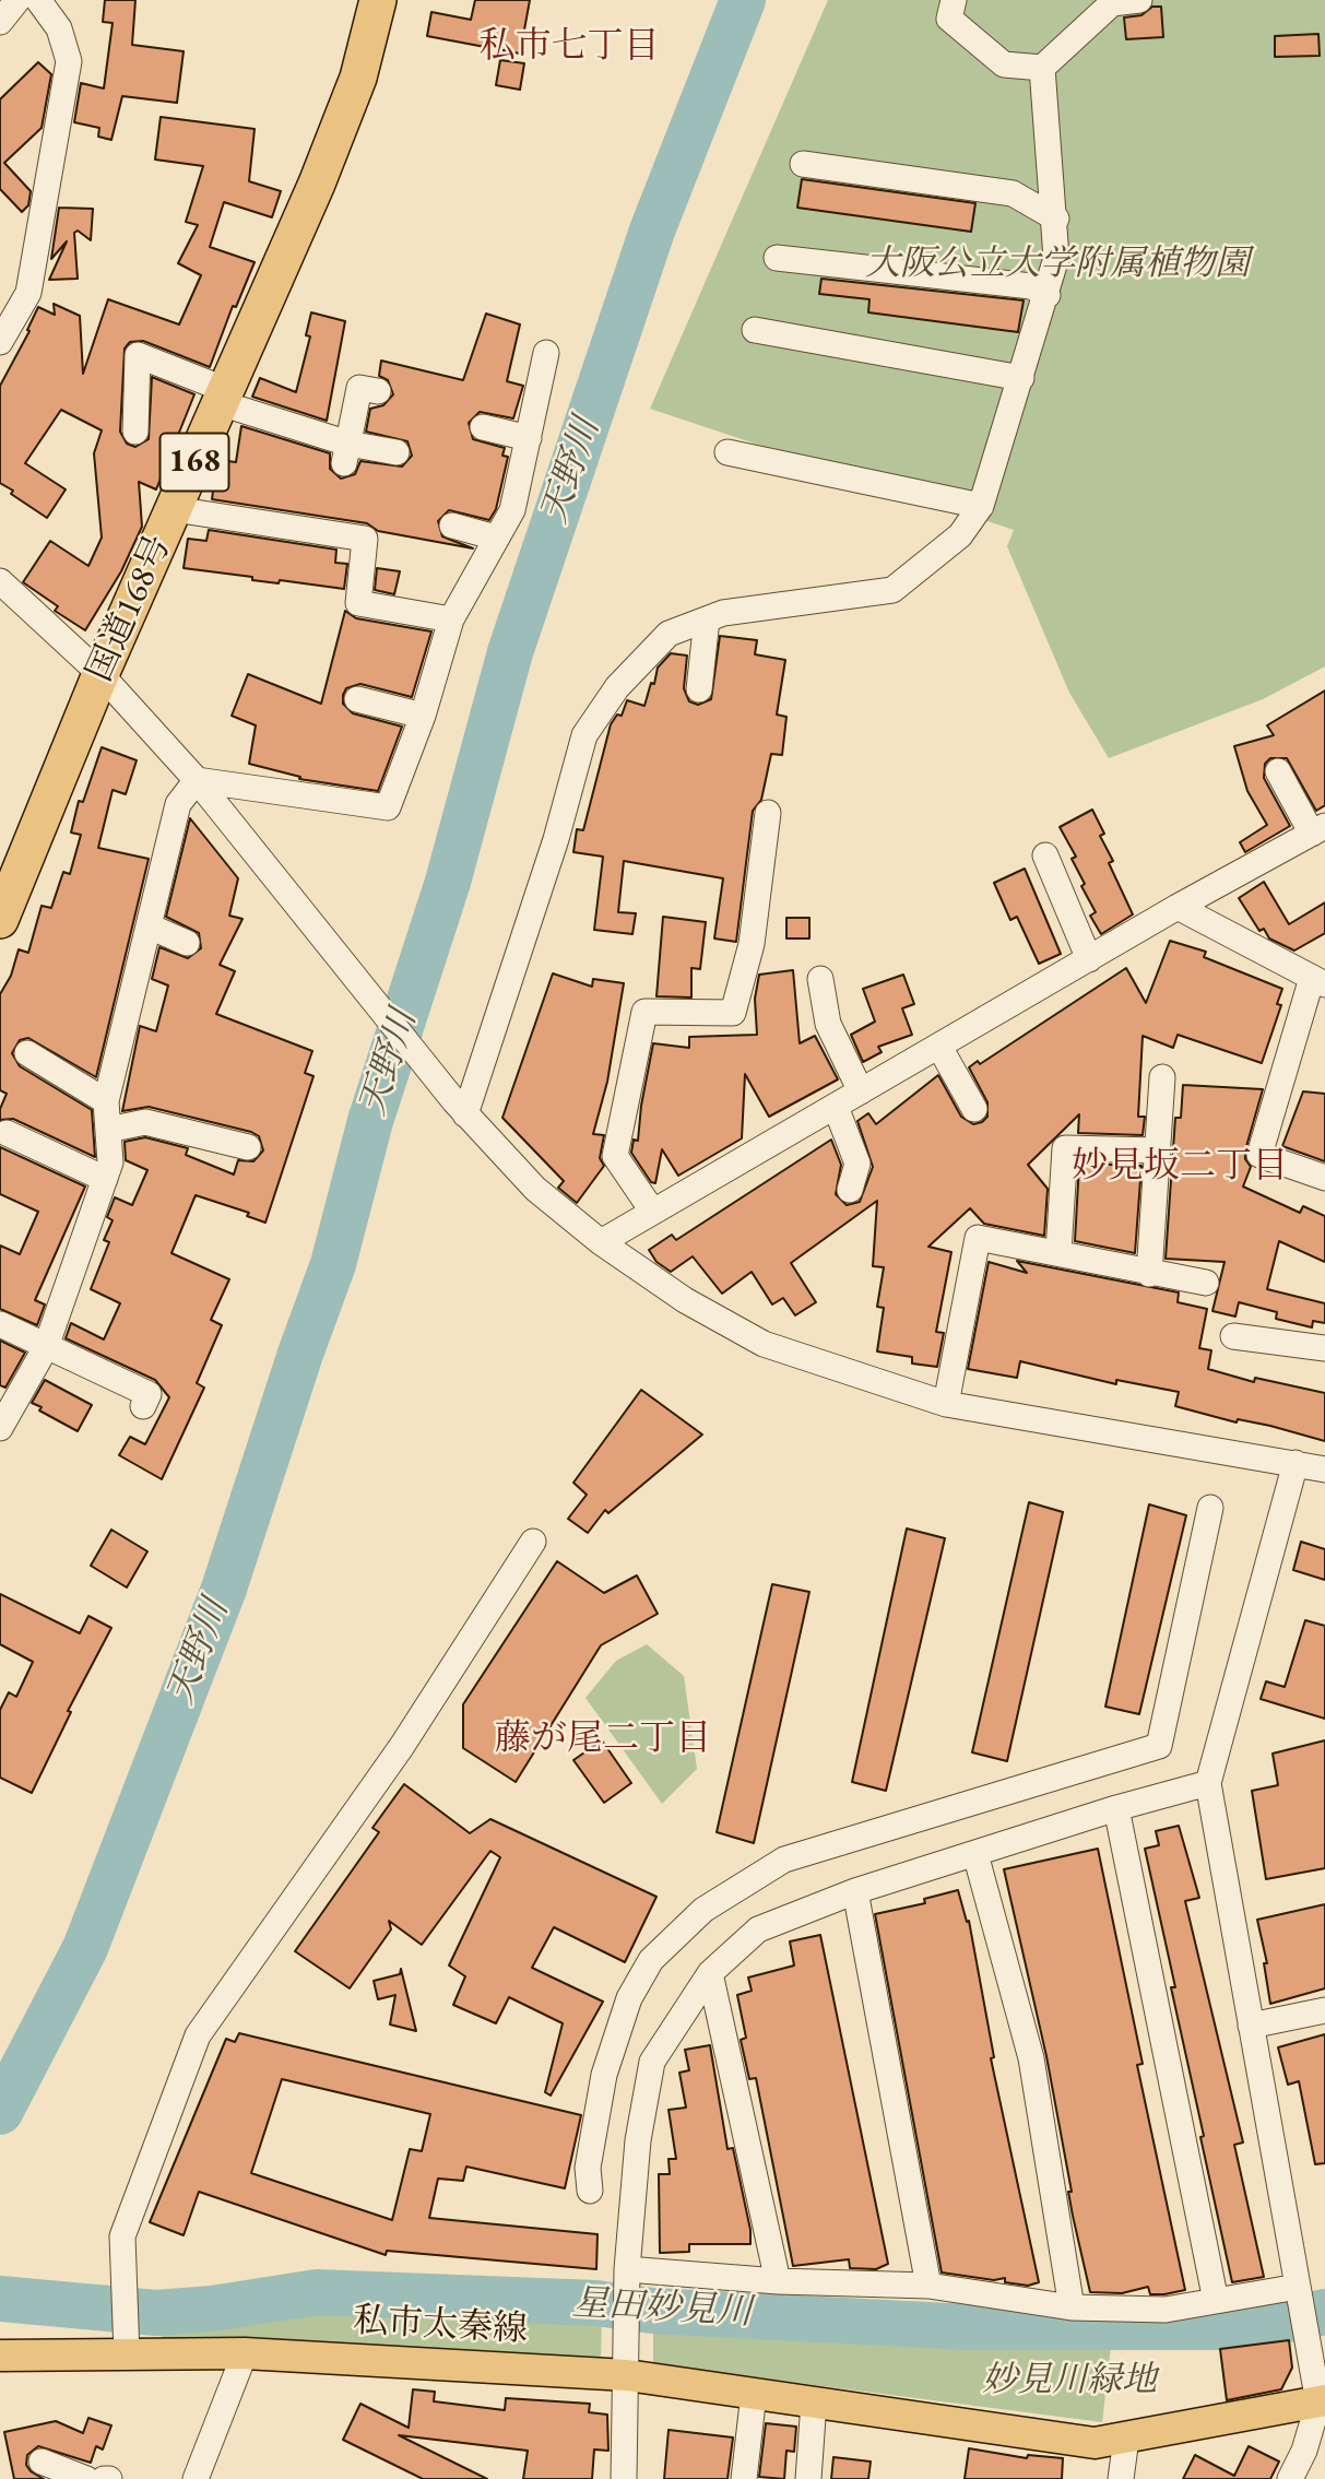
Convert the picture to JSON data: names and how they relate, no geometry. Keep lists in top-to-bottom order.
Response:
{
  "streets": {
    "highway": ["168", "国道168号"],
    "main road": ["私市太秦線"]
  },
  "districts": ["私市七丁目", "妙見坂二丁目", "藤が尾二丁目"],
  "water": ["天野川", "星田妙見川"],
  "parks": ["大阪公立大学附属植物園", "妙見川緑地"]
}
